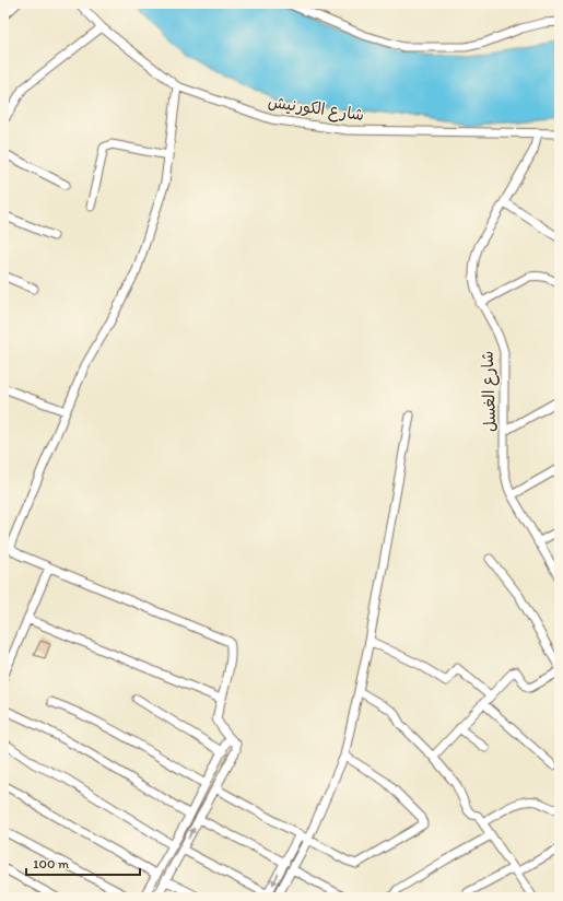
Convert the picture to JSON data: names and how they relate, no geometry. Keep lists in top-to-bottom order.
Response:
{
  "streets": {
    "street": ["شارع الكورنيش", "شارع الغسل"]
  },
  "crossings": [
    ["شارع الكورنيش", "شارع الغسل"]
  ],
  "scale_bar": "100 m"
}
